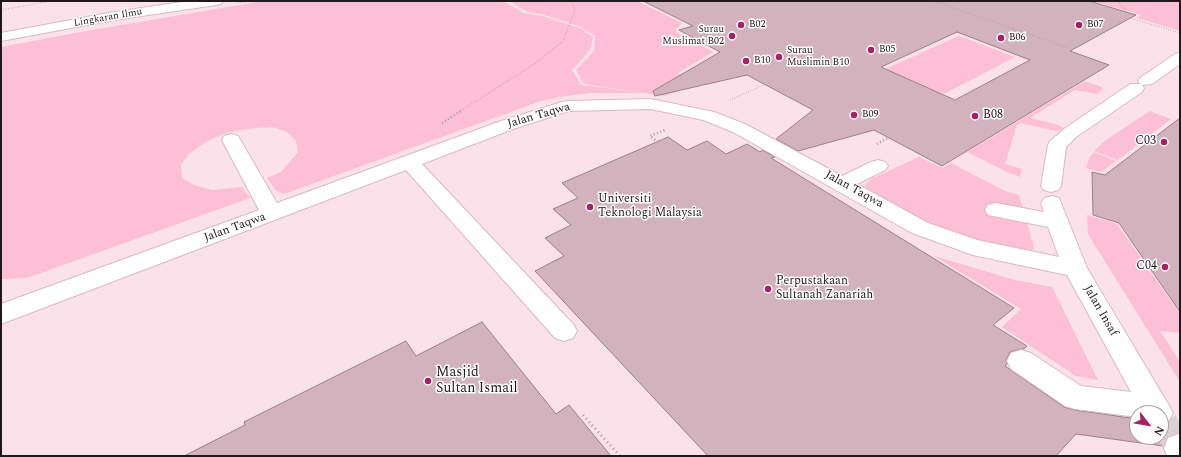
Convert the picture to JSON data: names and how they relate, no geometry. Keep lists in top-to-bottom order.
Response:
{
  "streets": {
    "street": ["Lingkaran Ilmu", "Jalan Taqwa", "Jalan Insaf"]
  },
  "crossings": [
    ["Jalan Taqwa", "Jalan Insaf"]
  ],
  "places": [
    "B02",
    "B07",
    "Surau Muslimat B02",
    "B06",
    "B05",
    "Surau Muslimin B10",
    "B10",
    "B09",
    "B08",
    "C03",
    "Universiti Teknologi Malaysia",
    "C04",
    "Perpustakaan Sultanah Zanariah",
    "Masjid Sultan Ismail"
  ],
  "north": "bottom right"
}
